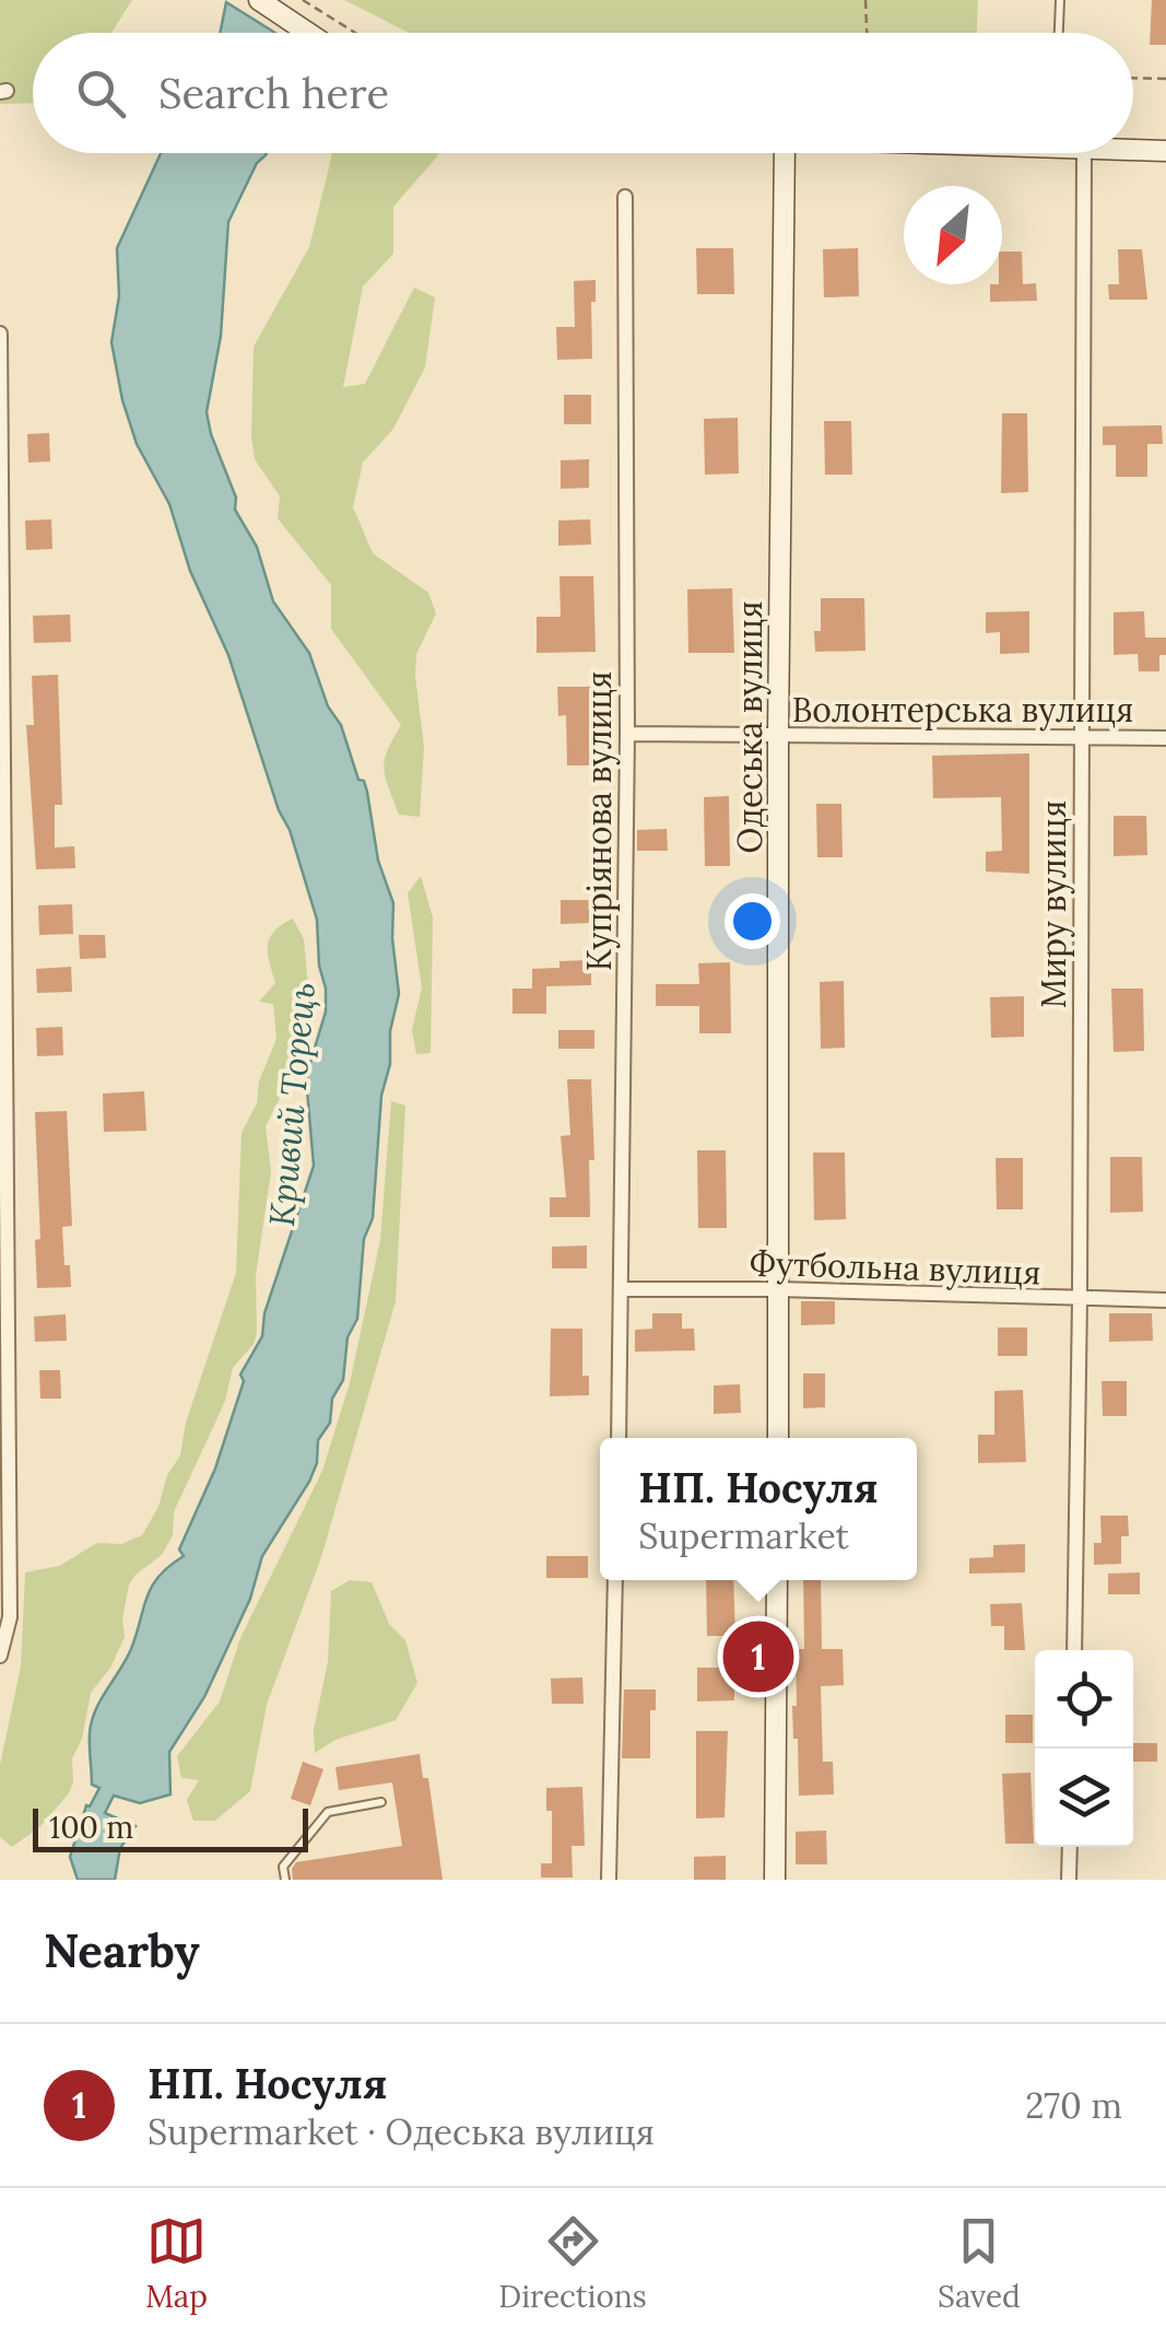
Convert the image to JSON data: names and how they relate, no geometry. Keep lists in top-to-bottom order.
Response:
{
  "streets": {
    "street": [
      "Волонтерська вулиця",
      "Одеська вулиця",
      "Купріянова вулиця",
      "Миру вулиця",
      "Футбольна вулиця"
    ]
  },
  "crossings": [
    ["Волонтерська вулиця", "Одеська вулиця"],
    ["Волонтерська вулиця", "Купріянова вулиця"],
    ["Волонтерська вулиця", "Миру вулиця"],
    ["Одеська вулиця", "Футбольна вулиця"],
    ["Купріянова вулиця", "Футбольна вулиця"],
    ["Миру вулиця", "Футбольна вулиця"]
  ],
  "water": ["Кривий Торець"],
  "scale_bar": "100 m",
  "north": "bottom left",
  "page": {
    "search": "Search here",
    "popup": ["НП. Носуля", "Supermarket"],
    "pins": "1",
    "scale": "100 m",
    "heading": "Nearby",
    "list": [
      {
        "mark": "1",
        "name": "НП. Носуля",
        "note": "Supermarket · Одеська вулиця",
        "value": "270 m"
      }
    ],
    "nav": ["Map", "Directions", "Saved"]
  }
}
